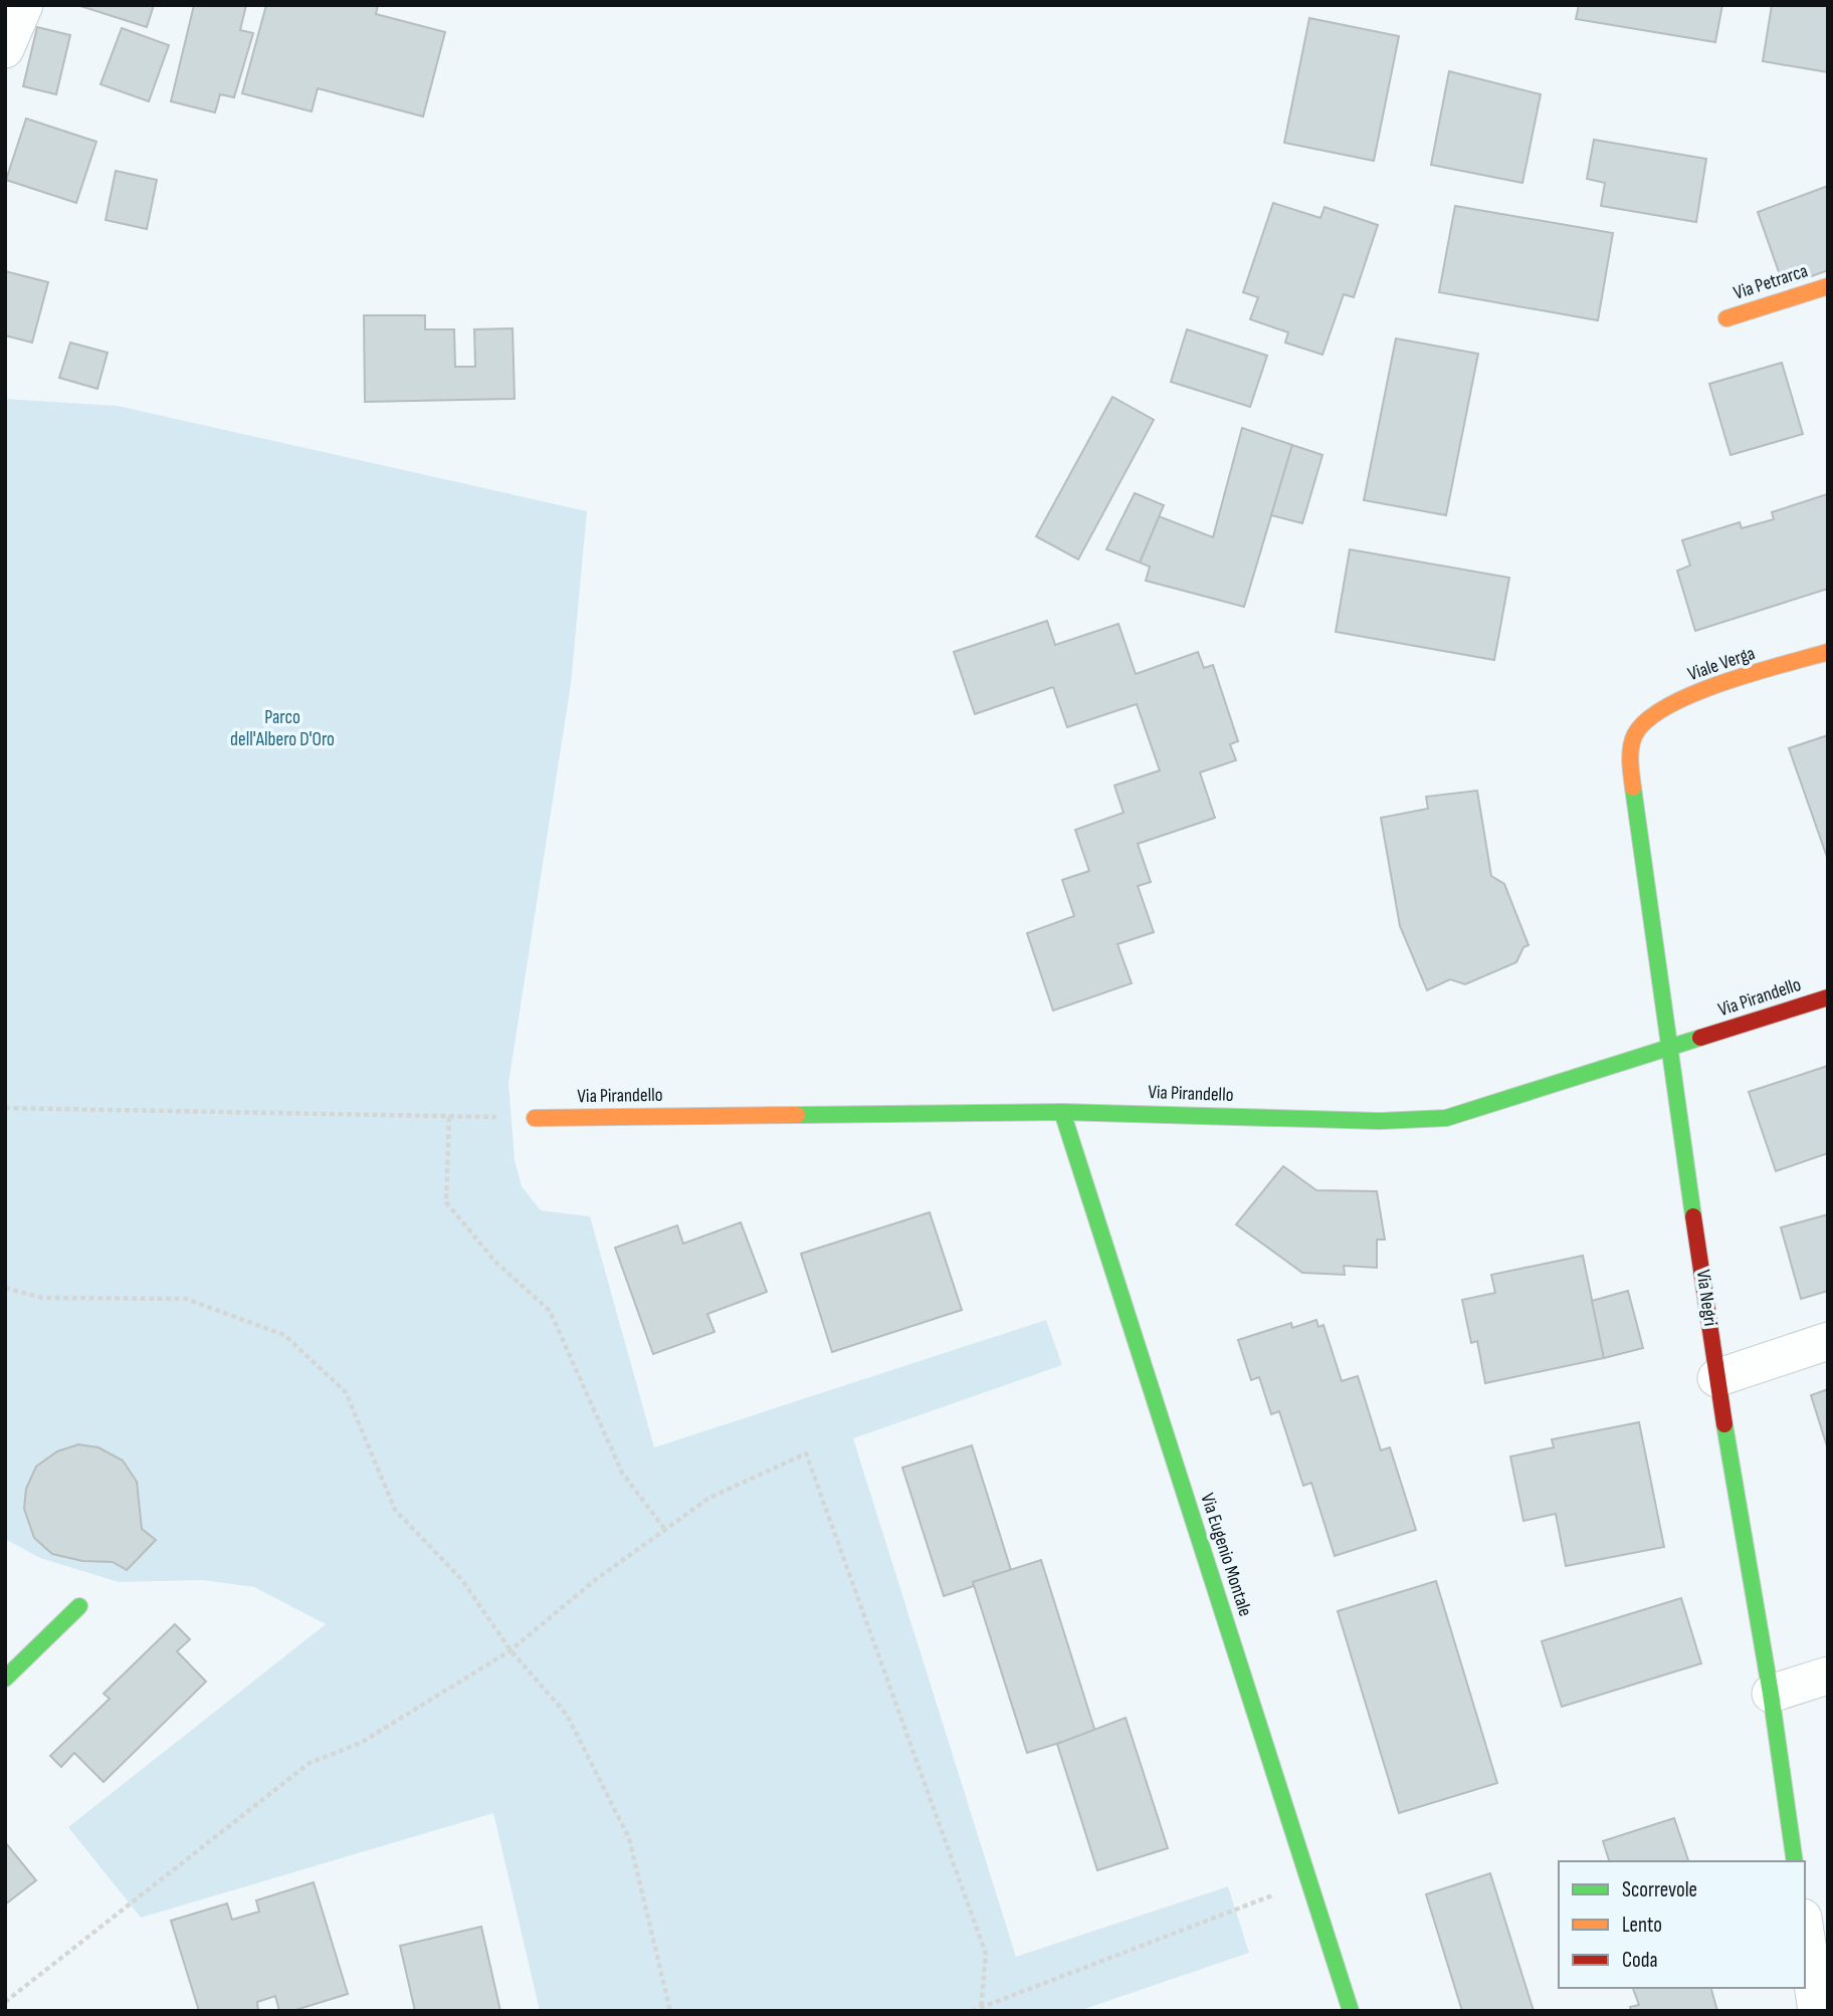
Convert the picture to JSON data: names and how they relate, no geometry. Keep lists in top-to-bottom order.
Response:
{
  "streets": {
    "street": [
      "Via Petrarca",
      "Viale Verga",
      "Via Pirandello",
      "Via Negri",
      "Via Eugenio Montale"
    ]
  },
  "crossings": [
    ["Viale Verga", "Via Negri"],
    ["Via Pirandello", "Via Negri"],
    ["Via Pirandello", "Via Eugenio Montale"]
  ],
  "parks": ["Parco dell'Albero D'Oro"],
  "legend": ["Scorrevole", "Lento", "Coda"]
}
